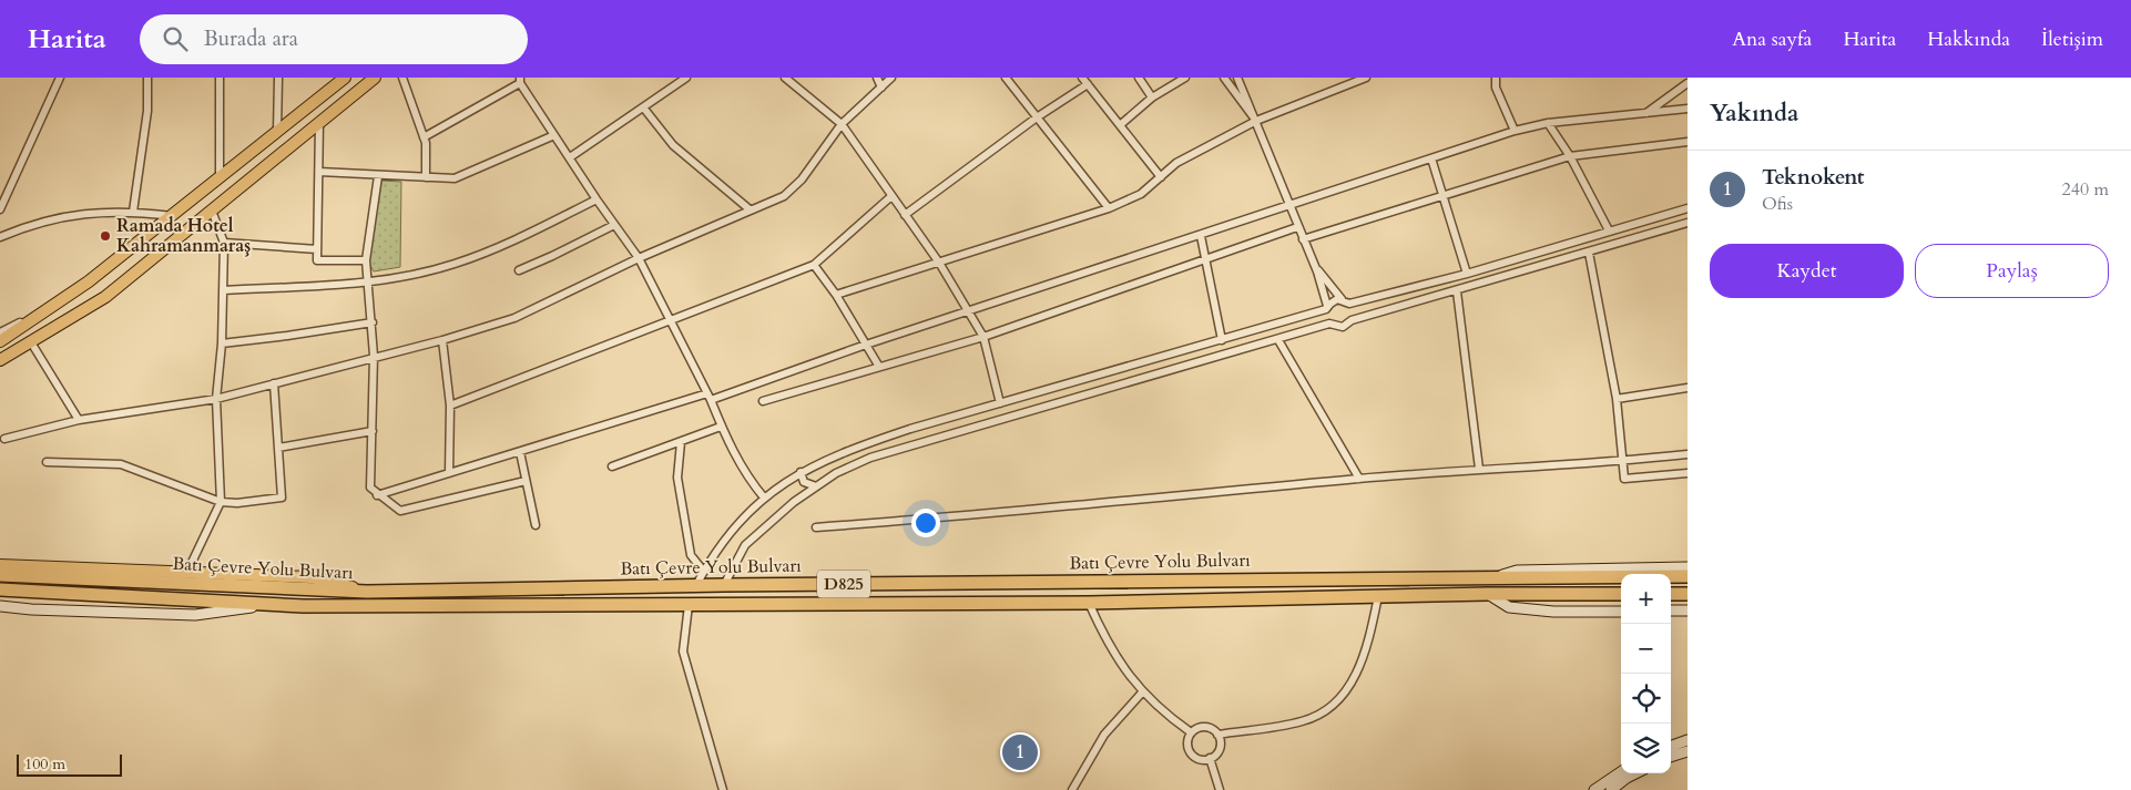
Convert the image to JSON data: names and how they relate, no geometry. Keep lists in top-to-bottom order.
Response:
{
  "streets": {
    "highway": ["Batı Çevre Yolu Bulvarı", "D825"]
  },
  "places": ["Ramada Hotel Kahramanmaraş"],
  "scale_bar": "100 m",
  "page": {
    "header": "Harita",
    "search": "Burada ara",
    "nav": [
      "Ana sayfa",
      "Harita",
      "Hakkında",
      "İletişim"
    ],
    "heading": "Yakında",
    "list": [
      {
        "mark": "1",
        "name": "Teknokent",
        "note": "Ofis",
        "value": "240 m"
      }
    ],
    "buttons": ["Kaydet", "Paylaş"],
    "map_buttons": ["+", "−"],
    "pins": "1",
    "scale": "100 m"
  }
}
